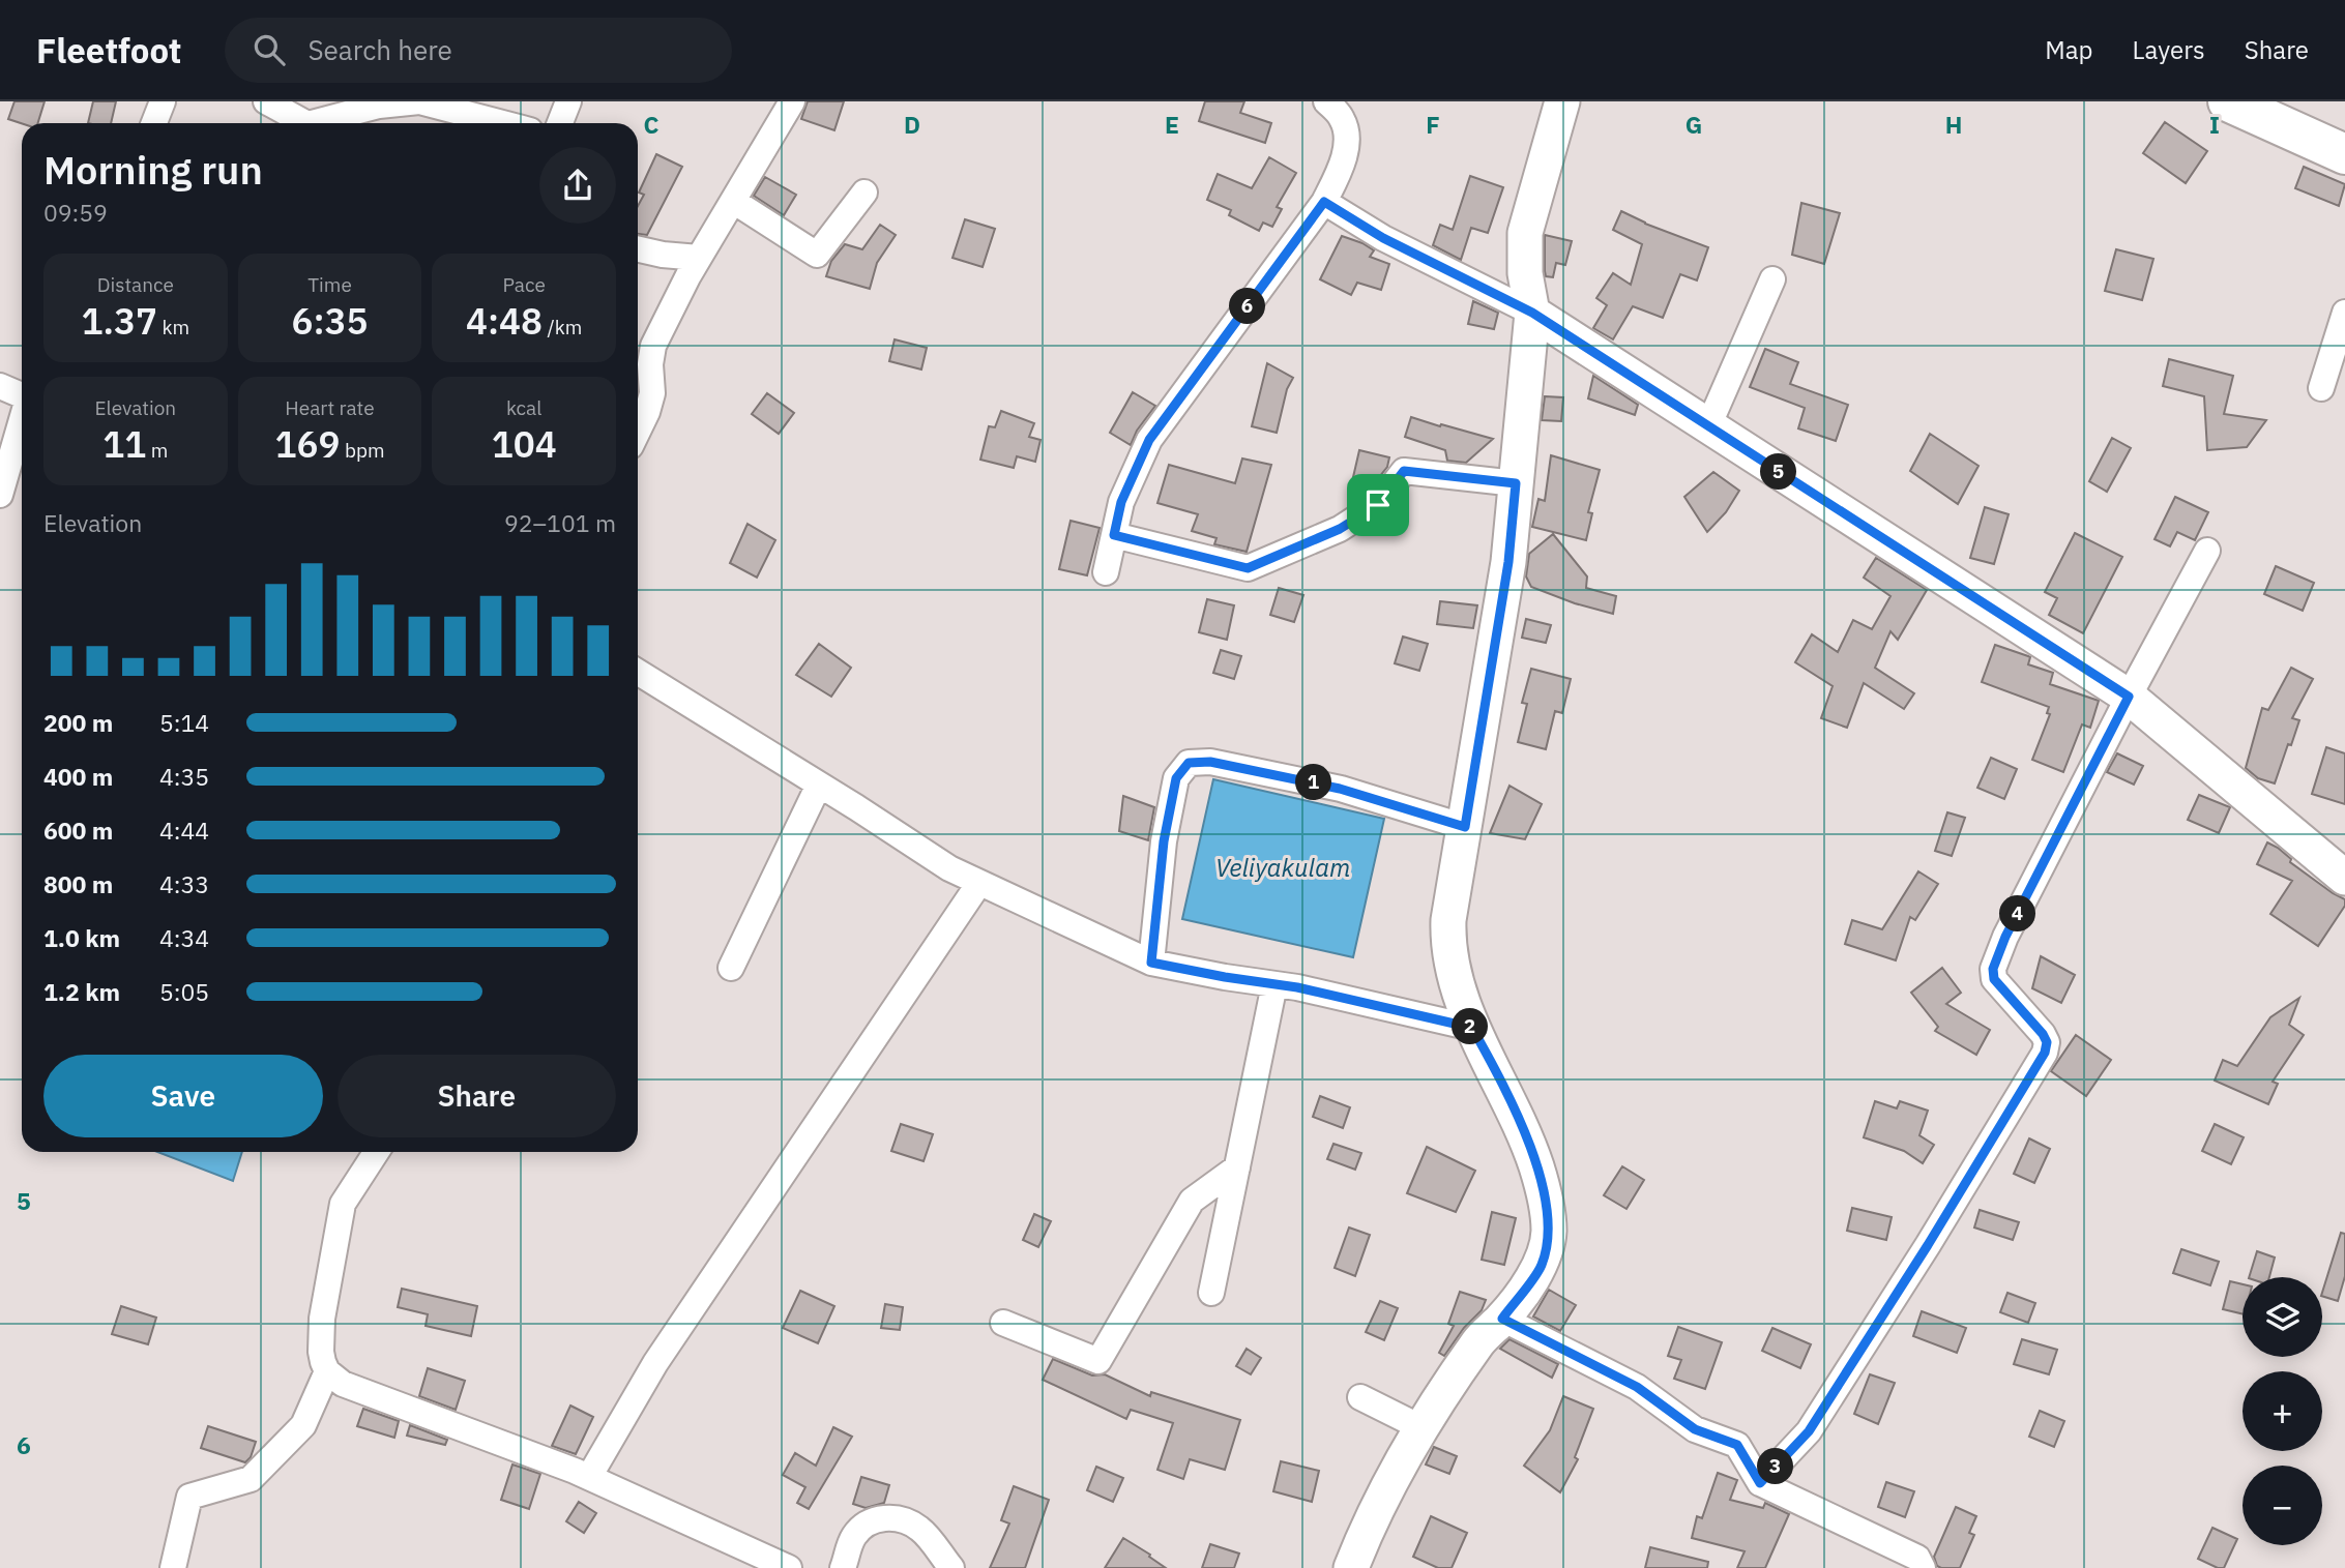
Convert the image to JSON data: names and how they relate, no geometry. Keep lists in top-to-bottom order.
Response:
{
  "water": ["Veliyakulam"],
  "page": {
    "header": "Fleetfoot",
    "search": "Search here",
    "nav": ["Map", "Layers", "Share"],
    "heading": ["Morning run", "09:59"],
    "stats": [
      ["Distance", "1.37 km"],
      ["Time", "6:35"],
      ["Pace", "4:48 /km"],
      ["Elevation", "11 m"],
      ["Heart rate", "169 bpm"],
      ["kcal", "104"]
    ],
    "pins": [
      "6",
      "5",
      "1",
      "4",
      "2",
      "3"
    ],
    "chart": ["Elevation", "92–101 m"],
    "list": [
      {
        "name": "200 m",
        "note": "5:14"
      },
      {
        "name": "400 m",
        "note": "4:35"
      },
      {
        "name": "600 m",
        "note": "4:44"
      },
      {
        "name": "800 m",
        "note": "4:33"
      },
      {
        "name": "1.0 km",
        "note": "4:34"
      },
      {
        "name": "1.2 km",
        "note": "5:05"
      }
    ],
    "buttons": ["Save", "Share"],
    "map_buttons": ["+", "−"]
  },
  "grid": {
    "columns": [
      "C",
      "D",
      "E",
      "F",
      "G",
      "H",
      "I"
    ],
    "rows": ["5", "6"]
  }
}
